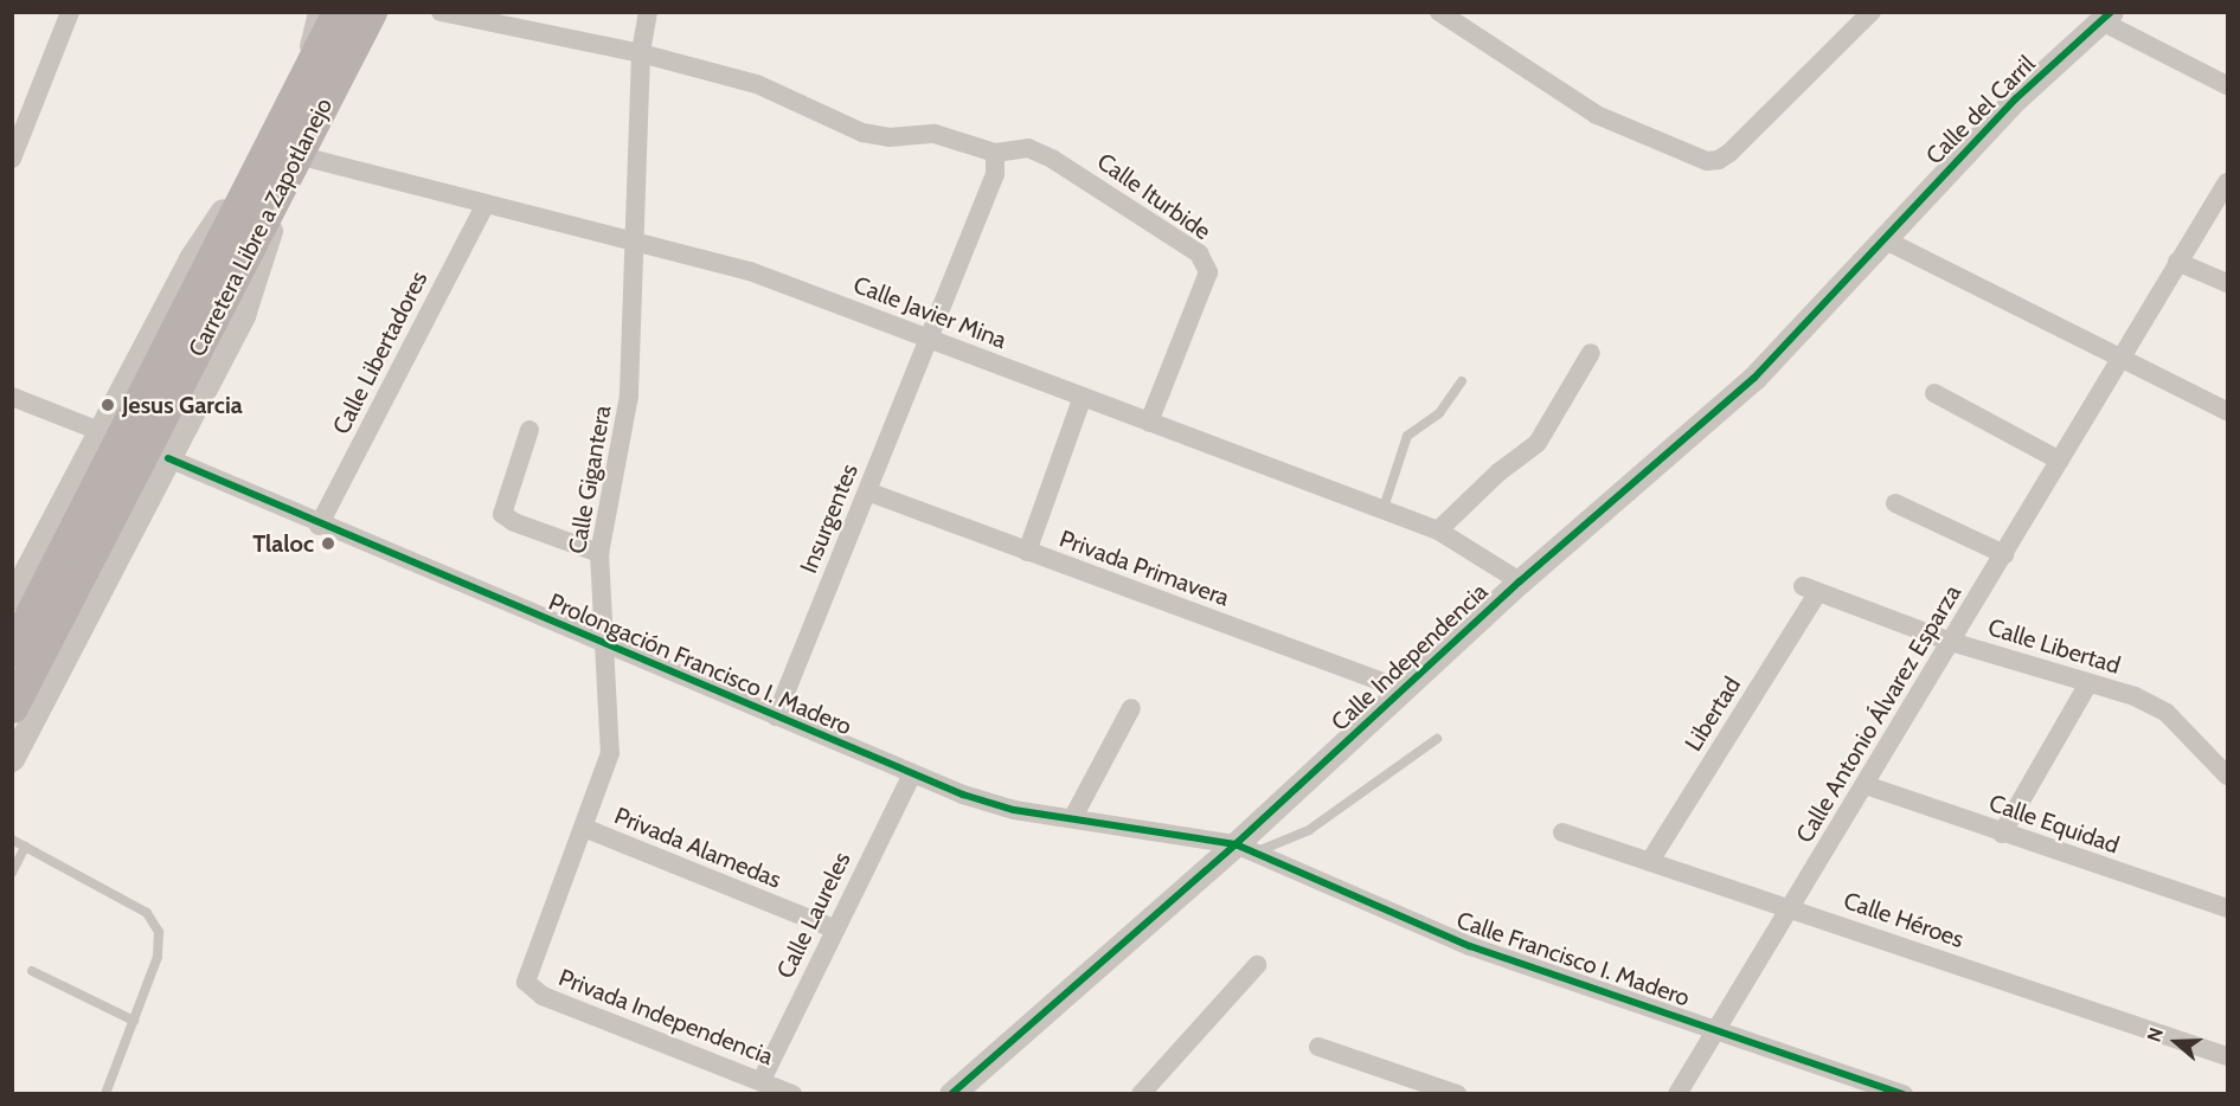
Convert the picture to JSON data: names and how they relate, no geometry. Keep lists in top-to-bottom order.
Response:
{
  "streets": {
    "main road": ["Carretera Libre a Zapotlanejo"],
    "street": [
      "Calle del Carril",
      "Calle Iturbide",
      "Calle Javier Mina",
      "Calle Libertadores",
      "Calle Gigantera",
      "Insurgentes",
      "Privada Primavera",
      "Calle Libertad",
      "Calle Independencia",
      "Prolongación Francisco I. Madero",
      "Libertad",
      "Calle Antonio Álvarez Esparza",
      "Calle Equidad",
      "Privada Alamedas",
      "Calle Laureles",
      "Calle Héroes",
      "Calle Francisco I. Madero",
      "Privada Independencia"
    ]
  },
  "crossings": [
    ["Calle del Carril", "Calle Independencia"],
    ["Calle Iturbide", "Calle Javier Mina"],
    ["Calle Iturbide", "Insurgentes"],
    ["Carretera Libre a Zapotlanejo", "Calle Javier Mina"],
    ["Calle Javier Mina", "Calle Libertadores"],
    ["Calle Javier Mina", "Calle Gigantera"],
    ["Calle Javier Mina", "Insurgentes"],
    ["Calle Javier Mina", "Calle Independencia"],
    ["Calle Libertadores", "Prolongación Francisco I. Madero"],
    ["Calle Gigantera", "Prolongación Francisco I. Madero"],
    ["Calle Gigantera", "Privada Alamedas"],
    ["Calle Gigantera", "Privada Independencia"],
    ["Insurgentes", "Privada Primavera"],
    ["Insurgentes", "Prolongación Francisco I. Madero"],
    ["Privada Primavera", "Calle Independencia"],
    ["Calle Libertad", "Libertad"],
    ["Calle Libertad", "Calle Antonio Álvarez Esparza"],
    ["Calle Independencia", "Prolongación Francisco I. Madero"],
    ["Calle Independencia", "Calle Francisco I. Madero"],
    ["Prolongación Francisco I. Madero", "Calle Laureles"],
    ["Prolongación Francisco I. Madero", "Calle Francisco I. Madero"],
    ["Libertad", "Calle Héroes"],
    ["Calle Antonio Álvarez Esparza", "Calle Equidad"],
    ["Calle Antonio Álvarez Esparza", "Calle Héroes"],
    ["Calle Antonio Álvarez Esparza", "Calle Francisco I. Madero"],
    ["Privada Alamedas", "Calle Laureles"],
    ["Calle Laureles", "Privada Independencia"]
  ],
  "places": ["Jesus Garcia", "Tlaloc"],
  "north": "left"
}
